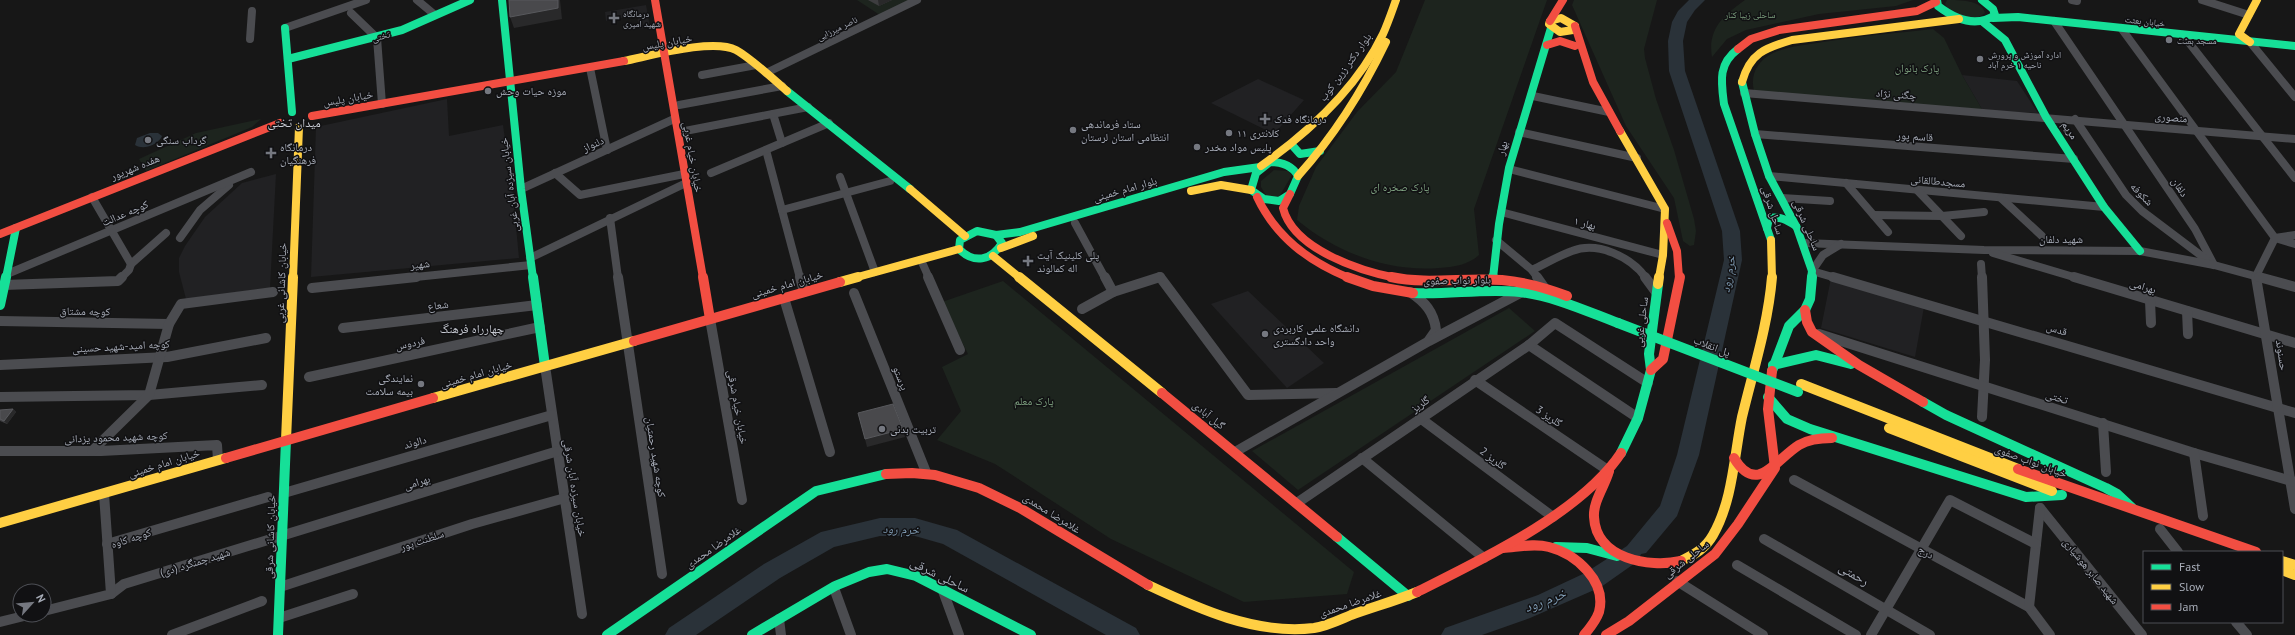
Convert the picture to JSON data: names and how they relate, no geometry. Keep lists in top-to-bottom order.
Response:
{
  "streets": {
    "main road": [
      "خیابان بعثت",
      "تختی",
      "خیابان پلیس",
      "بلوار دکتر زرین کوب",
      "مریم",
      "بهار",
      "خیابان خیام غربی",
      "هفده شهریور",
      "خیابان سیزده آبان غربی",
      "بلوار امام خمینی",
      "ساحل شرقی",
      "ساحلی شرقی",
      "بلوار نواب صفوی",
      "خیابان کاشانی غربی",
      "خیابان امام خمینی",
      "ساحلی غربی",
      "پل انقلاب",
      "گیل آبادی",
      "خیابان نواب صفوی",
      "غلامرضا محمدی",
      "خیابان کاشانی شرقی"
    ],
    "street": [
      "ناصر میرزایی",
      "چگنی نژاد",
      "منصوری",
      "قاسم پور",
      "دلنواز",
      "مسجدطالقانی",
      "دلفان",
      "شکوفه",
      "کوچه عدالت",
      "بهار ۱",
      "شهید دلفان",
      "شهیر",
      "بهرامی",
      "شعاع",
      "کوچه مشتاق",
      "قدس",
      "فردوس",
      "کوچه امید-شهید حسینی",
      "حسنوند",
      "پرستو",
      "گلریز",
      "خیابان خیام شرقی",
      "گلریز 3",
      "کوچه شهید محمود یزدانی",
      "دالوند",
      "کوچه شهید رحمتیان",
      "گلریز 2",
      "خیابان سیزده آبان شرقی",
      "کوچه کاوه",
      "سلطنت پور",
      "درج",
      "شهید چمنگرد (دی)",
      "شهید صابر هوشیاری",
      "رحمتی"
    ]
  },
  "crossings": [
    ["خیابان بعثت", "دلفان"],
    ["ناصر میرزایی", "خیابان پلیس"],
    ["تختی", "حسنوند"],
    ["خیابان پلیس", "خیابان خیام غربی"],
    ["خیابان پلیس", "خیابان سیزده آبان غربی"],
    ["خیابان پلیس", "بلوار امام خمینی"],
    ["خیابان پلیس", "خیابان امام خمینی"],
    ["خیابان پلیس", "گیل آبادی"],
    ["بلوار دکتر زرین کوب", "بلوار امام خمینی"],
    ["بلوار دکتر زرین کوب", "بلوار نواب صفوی"],
    ["چگنی نژاد", "منصوری"],
    ["چگنی نژاد", "مریم"],
    ["چگنی نژاد", "ساحلی شرقی"],
    ["منصوری", "مریم"],
    ["منصوری", "دلفان"],
    ["منصوری", "شکوفه"],
    ["مریم", "قاسم پور"],
    ["مریم", "مسجدطالقانی"],
    ["مریم", "شهید دلفان"],
    ["قاسم پور", "ساحلی شرقی"],
    ["دلنواز", "خیابان خیام غربی"],
    ["دلنواز", "خیابان سیزده آبان غربی"],
    ["بهار", "بهار ۱"],
    ["بهار", "بلوار نواب صفوی"],
    ["بهار", "ساحلی غربی"],
    ["خیابان خیام غربی", "خیابان امام خمینی"],
    ["خیابان خیام غربی", "خیابان خیام شرقی"],
    ["مسجدطالقانی", "ساحلی شرقی"],
    ["خیابان سیزده آبان غربی", "شهیر"],
    ["خیابان سیزده آبان غربی", "خیابان امام خمینی"],
    ["خیابان سیزده آبان غربی", "شعاع"],
    ["خیابان سیزده آبان غربی", "فردوس"],
    ["خیابان سیزده آبان غربی", "خیابان سیزده آبان شرقی"],
    ["دلفان", "شکوفه"],
    ["دلفان", "شهید دلفان"],
    ["بلوار امام خمینی", "بلوار نواب صفوی"],
    ["بلوار امام خمینی", "خیابان امام خمینی"],
    ["بلوار امام خمینی", "گیل آبادی"],
    ["شکوفه", "شهید دلفان"],
    ["بهار ۱", "ساحلی غربی"],
    ["ساحلی شرقی", "شهید دلفان"],
    ["ساحلی شرقی", "قدس"],
    ["شهید دلفان", "بهرامی"],
    ["شهید دلفان", "حسنوند"],
    ["بلوار نواب صفوی", "پل انقلاب"],
    ["خیابان کاشانی غربی", "خیابان امام خمینی"],
    ["خیابان کاشانی غربی", "خیابان کاشانی شرقی"],
    ["خیابان امام خمینی", "خیابان خیام شرقی"],
    ["خیابان امام خمینی", "گیل آبادی"],
    ["خیابان امام خمینی", "کوچه شهید محمود یزدانی"],
    ["خیابان امام خمینی", "کوچه شهید رحمتیان"],
    ["خیابان امام خمینی", "خیابان سیزده آبان شرقی"],
    ["خیابان امام خمینی", "خیابان کاشانی شرقی"],
    ["بهرامی", "حسنوند"],
    ["بهرامی", "خیابان سیزده آبان شرقی"],
    ["بهرامی", "خیابان کاشانی شرقی"],
    ["بهرامی", "شهید چمنگرد (دی)"],
    ["ساحلی غربی", "گلریز"],
    ["ساحلی غربی", "گلریز 3"],
    ["ساحلی غربی", "گلریز 2"],
    ["ساحلی غربی", "غلامرضا محمدی"],
    ["قدس", "حسنوند"],
    ["پل انقلاب", "خیابان نواب صفوی"],
    ["پرستو", "غلامرضا محمدی"],
    ["گلریز", "گیل آبادی"],
    ["گلریز", "گلریز 3"],
    ["گلریز", "گلریز 2"],
    ["گیل آبادی", "غلامرضا محمدی"],
    ["دالوند", "خیابان سیزده آبان شرقی"],
    ["دالوند", "خیابان کاشانی شرقی"],
    ["خیابان سیزده آبان شرقی", "سلطنت پور"],
    ["خیابان کاشانی شرقی", "سلطنت پور"],
    ["خیابان کاشانی شرقی", "شهید چمنگرد (دی)"],
    ["کوچه کاوه", "شهید چمنگرد (دی)"]
  ],
  "districts": ["میدان تختی", "چهارراه فرهنگ"],
  "water": ["خرم رود"],
  "parks": [
    "ساحلی زیبا کنار",
    "پارک بانوان",
    "پارک صخره ای",
    "پارک معلم"
  ],
  "places": {
    "health": [
      "درمانگاه شهید امیری",
      "درمانگاه فدک",
      "درمانگاه فرهنگیان",
      "پلی کلینیک آیت اله کمالوند"
    ],
    "other": [
      "مسجد بعثت",
      "اداره آموزش و پرورش ناحیه ۱ خرم آباد",
      "موزه حیات وحش",
      "ستاد فرماندهی انتظامی استان لرستان",
      "کلانتری ۱۱",
      "گرداب سنگی",
      "پلیس مواد مخدر",
      "دانشگاه علمی کاربردی واحد دادگستری",
      "نمایندگی بیمه سلامت",
      "تربیت بدنی"
    ]
  },
  "legend": ["Fast", "Slow", "Jam"],
  "north": "top right"
}
